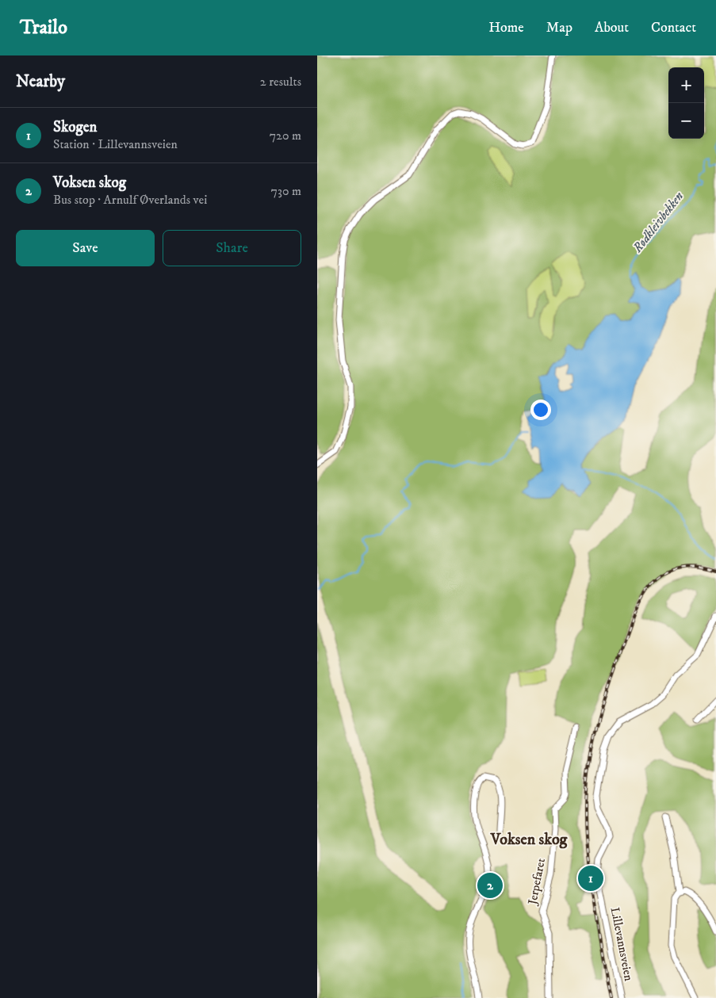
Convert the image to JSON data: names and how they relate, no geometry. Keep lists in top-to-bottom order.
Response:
{
  "streets": {
    "street": ["Jerpefaret", "Lillevannsveien"]
  },
  "districts": ["Voksen skog"],
  "water": ["Rødkleivbekken"],
  "page": {
    "header": "Trailo",
    "nav": [
      "Home",
      "Map",
      "About",
      "Contact"
    ],
    "heading": ["Nearby", "2 results"],
    "map_buttons": ["+", "−"],
    "list": [
      {
        "mark": "1",
        "name": "Skogen",
        "note": "Station · Lillevannsveien",
        "value": "720 m"
      },
      {
        "mark": "2",
        "name": "Voksen skog",
        "note": "Bus stop · Arnulf Øverlands vei",
        "value": "730 m"
      }
    ],
    "buttons": ["Save", "Share"],
    "pins": ["1", "2"]
  }
}
